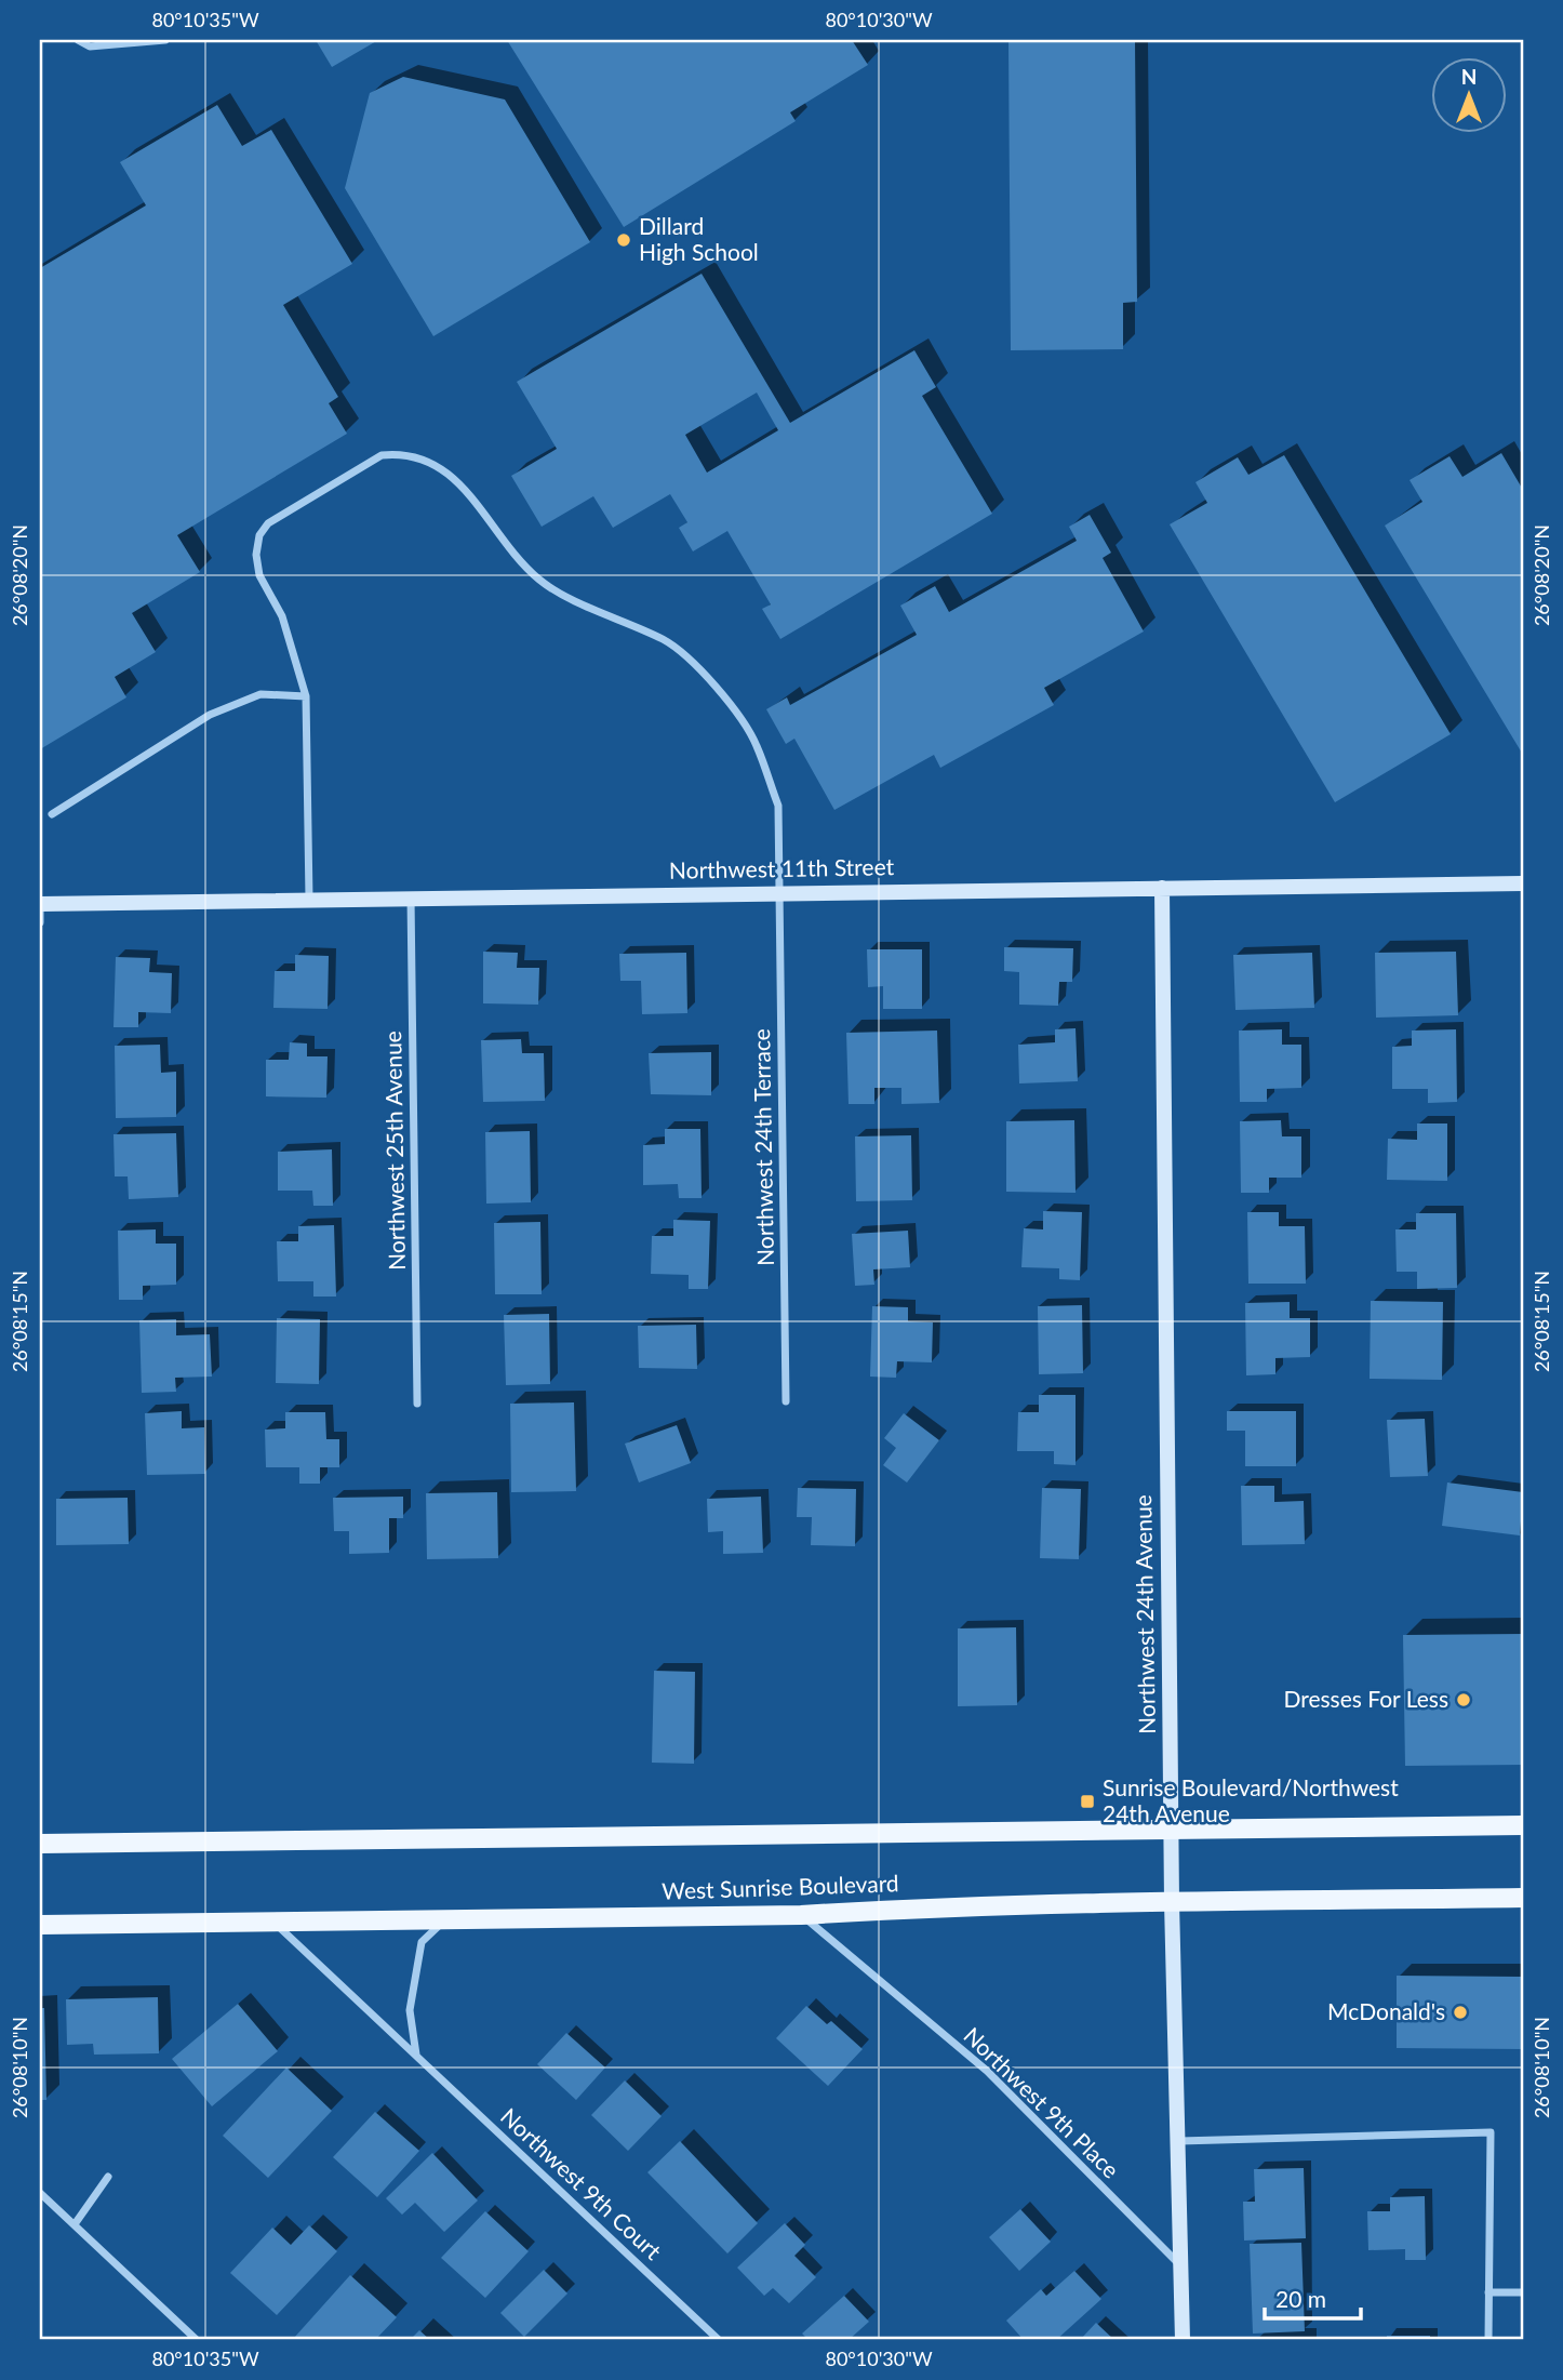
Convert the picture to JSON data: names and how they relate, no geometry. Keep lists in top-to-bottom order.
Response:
{
  "streets": {
    "main road": ["West Sunrise Boulevard"],
    "street": [
      "Northwest 11th Street",
      "Northwest 24th Terrace",
      "Northwest 25th Avenue",
      "Northwest 24th Avenue",
      "Northwest 9th Place",
      "Northwest 9th Court"
    ]
  },
  "crossings": [
    ["Northwest 11th Street", "Northwest 24th Terrace"],
    ["Northwest 11th Street", "Northwest 25th Avenue"],
    ["Northwest 11th Street", "Northwest 24th Avenue"],
    ["Northwest 24th Avenue", "West Sunrise Boulevard"],
    ["Northwest 24th Avenue", "Northwest 9th Place"],
    ["West Sunrise Boulevard", "Northwest 9th Place"],
    ["West Sunrise Boulevard", "Northwest 9th Court"]
  ],
  "places": {
    "other": ["Dillard High School", "Dresses For Less", "McDonald's"],
    "transit": ["Sunrise Boulevard/Northwest 24th Avenue"]
  },
  "scale_bar": "20 m",
  "north": "top",
  "coordinates": [
    "80°10'35\"W",
    "80°10'30\"W",
    "26°08'20\"N",
    "26°08'15\"N",
    "26°08'10\"N"
  ]
}
